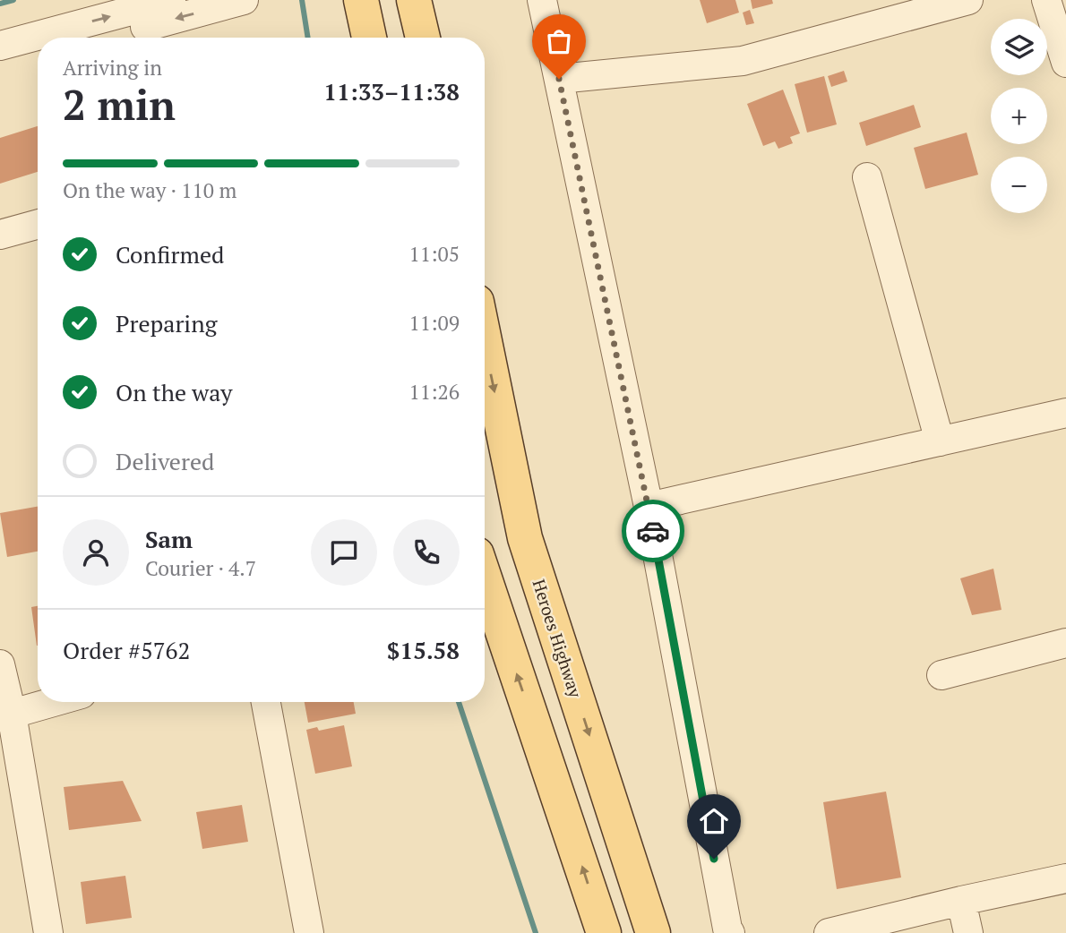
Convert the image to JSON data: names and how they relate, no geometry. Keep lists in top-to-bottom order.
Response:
{
  "streets": {
    "main road": ["Heroes Highway"]
  },
  "page": {
    "map_buttons": ["+", "−"],
    "heading": ["2 min", "Arriving in", "11:33–11:38"],
    "panel": [
      "Sam",
      "Courier · 4.7",
      "Order #5762",
      "$15.58"
    ],
    "bar": "On the way · 110 m",
    "list": [
      ["Confirmed", "11:05"],
      ["Preparing", "11:09"],
      ["On the way", "11:26"],
      "Delivered"
    ]
  }
}
